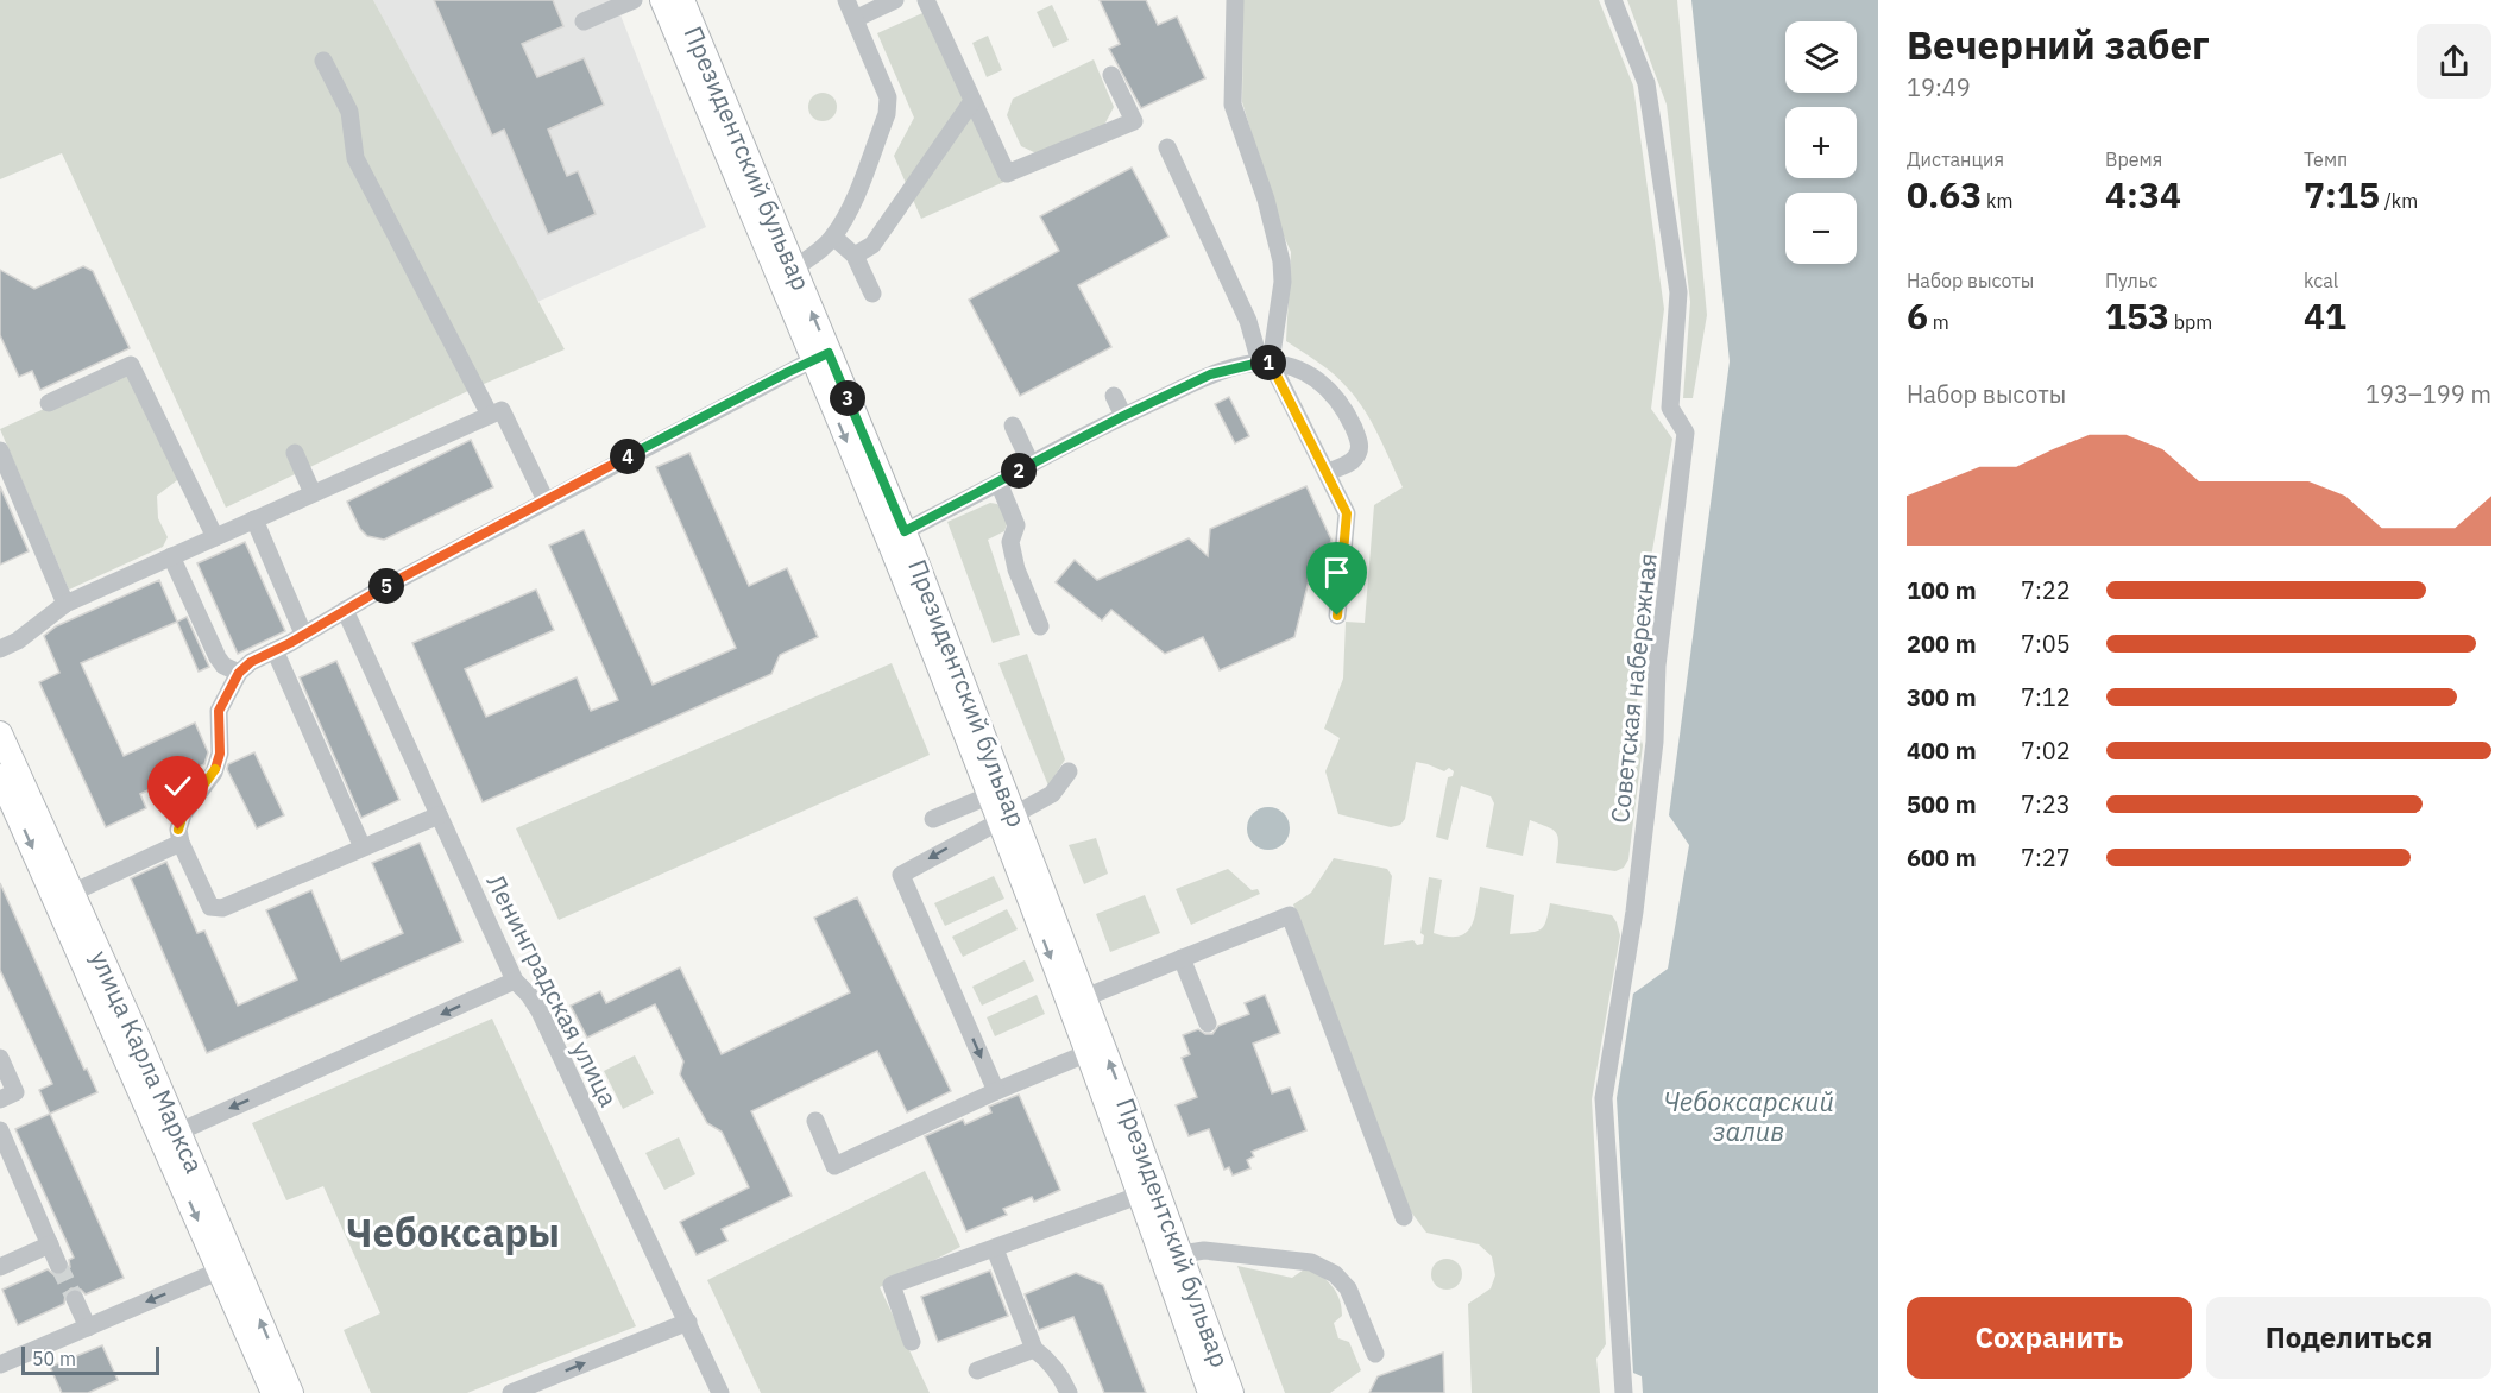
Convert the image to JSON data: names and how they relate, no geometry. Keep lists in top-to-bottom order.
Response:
{
  "streets": {
    "main road": ["Президентский бульвар", "улица Карла Маркса"],
    "street": ["Советская набережная", "Ленинградская улица"]
  },
  "districts": ["Чебоксары"],
  "water": ["Чебоксарский залив"],
  "scale_bar": "50 m",
  "page": {
    "heading": ["Вечерний забег", "19:49"],
    "map_buttons": ["+", "−"],
    "stats": [
      ["Дистанция", "0.63 km"],
      ["Время", "4:34"],
      ["Темп", "7:15 /km"],
      ["Набор высоты", "6 m"],
      ["Пульс", "153 bpm"],
      ["kcal", "41"]
    ],
    "pins": [
      "1",
      "3",
      "4",
      "2",
      "5"
    ],
    "chart": ["Набор высоты", "193–199 m"],
    "list": [
      {
        "name": "100 m",
        "note": "7:22"
      },
      {
        "name": "200 m",
        "note": "7:05"
      },
      {
        "name": "300 m",
        "note": "7:12"
      },
      {
        "name": "400 m",
        "note": "7:02"
      },
      {
        "name": "500 m",
        "note": "7:23"
      },
      {
        "name": "600 m",
        "note": "7:27"
      }
    ],
    "buttons": ["Сохранить", "Поделиться"],
    "scale": "50 m"
  }
}
